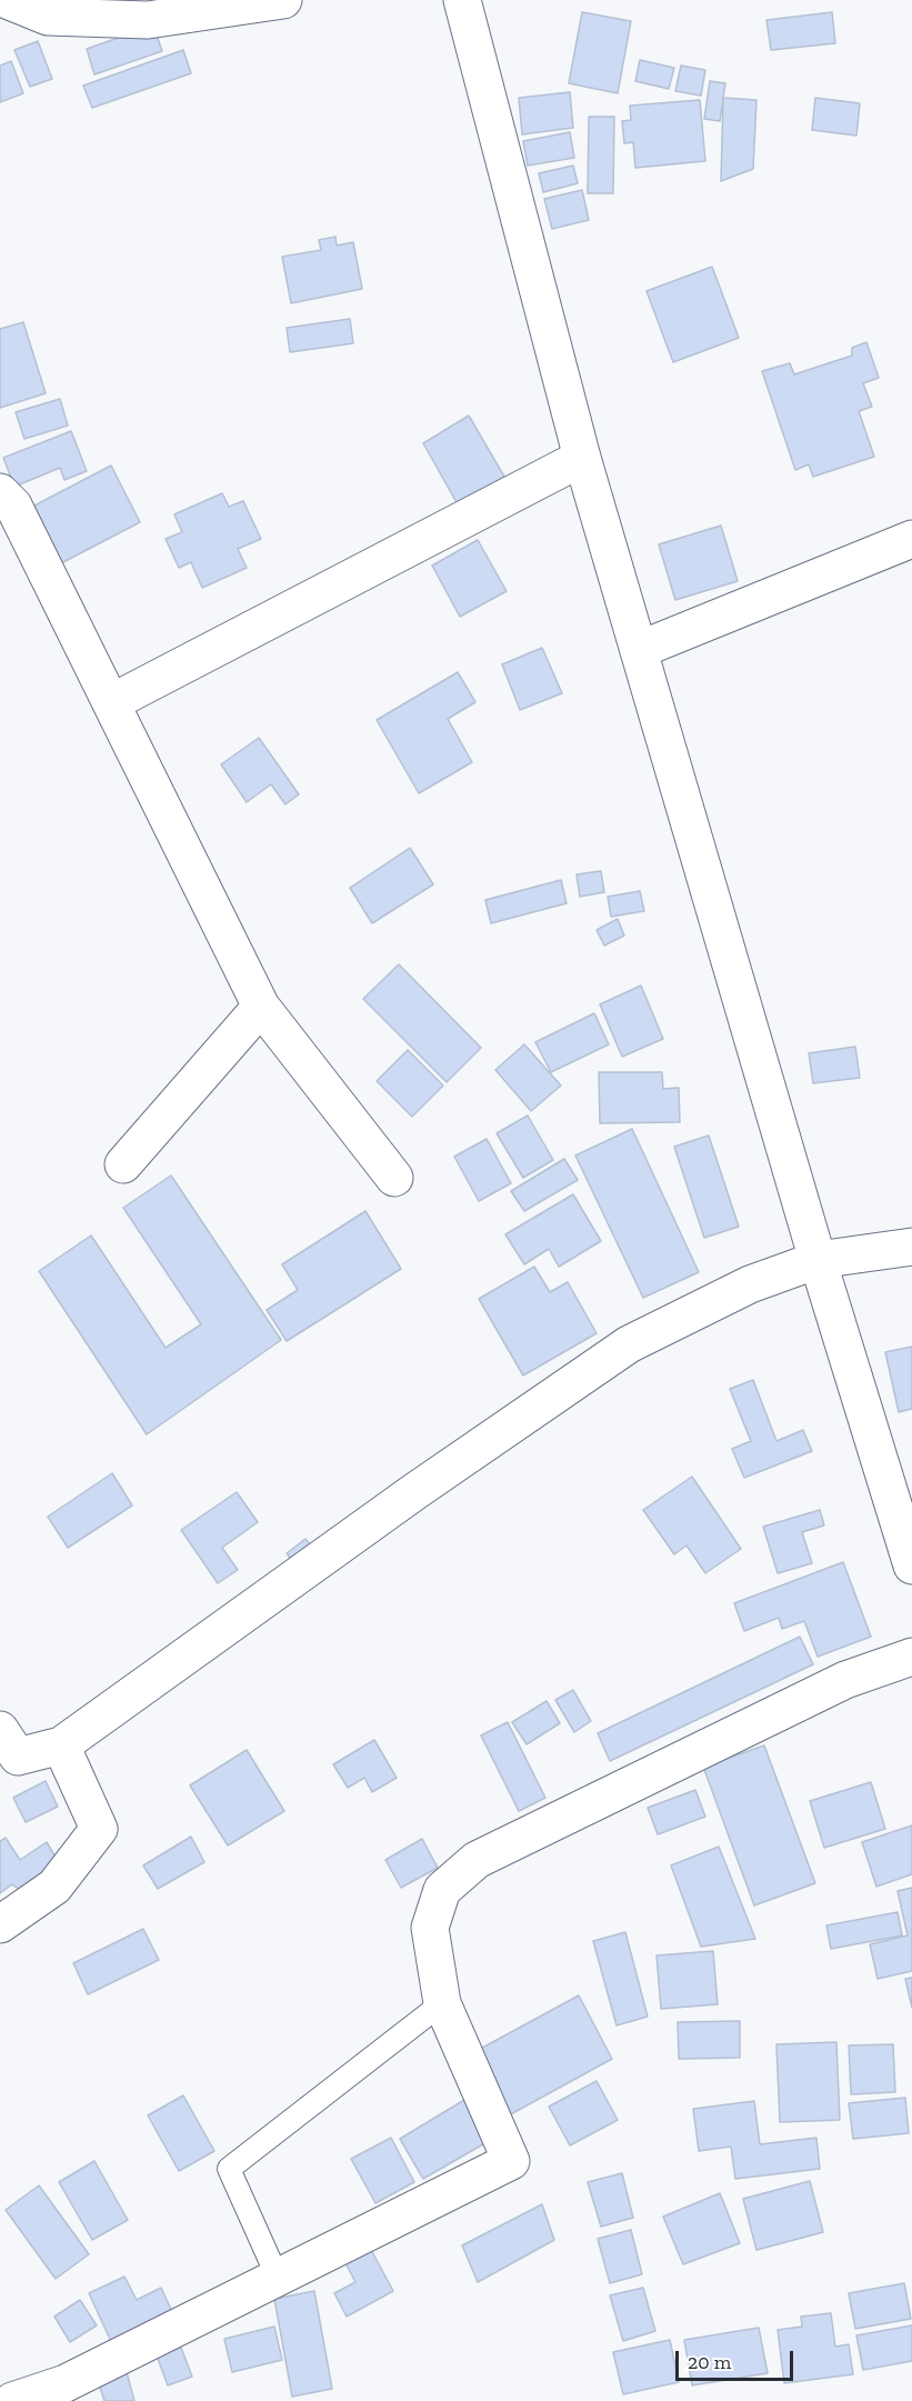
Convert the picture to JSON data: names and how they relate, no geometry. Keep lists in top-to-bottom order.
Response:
{
  "scale_bar": "20 m"
}
